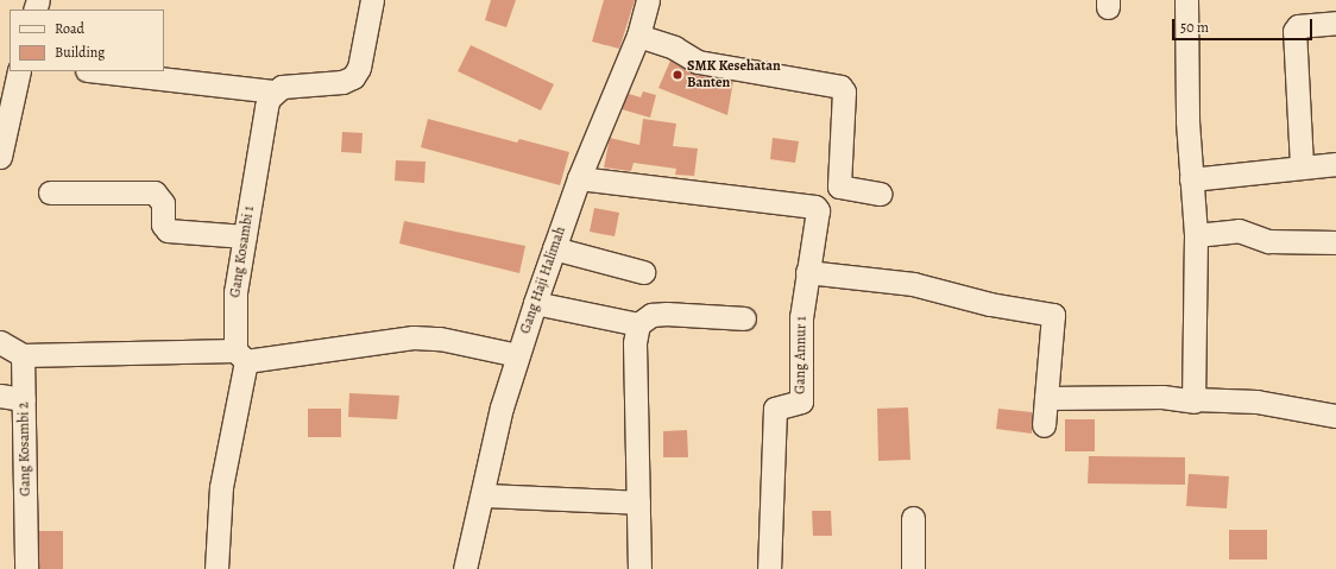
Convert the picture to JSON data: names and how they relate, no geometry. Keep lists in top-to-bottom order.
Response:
{
  "streets": {
    "street": [
      "Gang Kosambi 1",
      "Gang Haji Halimah",
      "Gang Annur 1",
      "Gang Kosambi 2"
    ]
  },
  "crossings": [
    ["Gang Haji Halimah", "Gang Annur 1"]
  ],
  "places": ["SMK Kesehatan Banten"],
  "legend": ["Road", "Building"],
  "scale_bar": "50 m"
}
